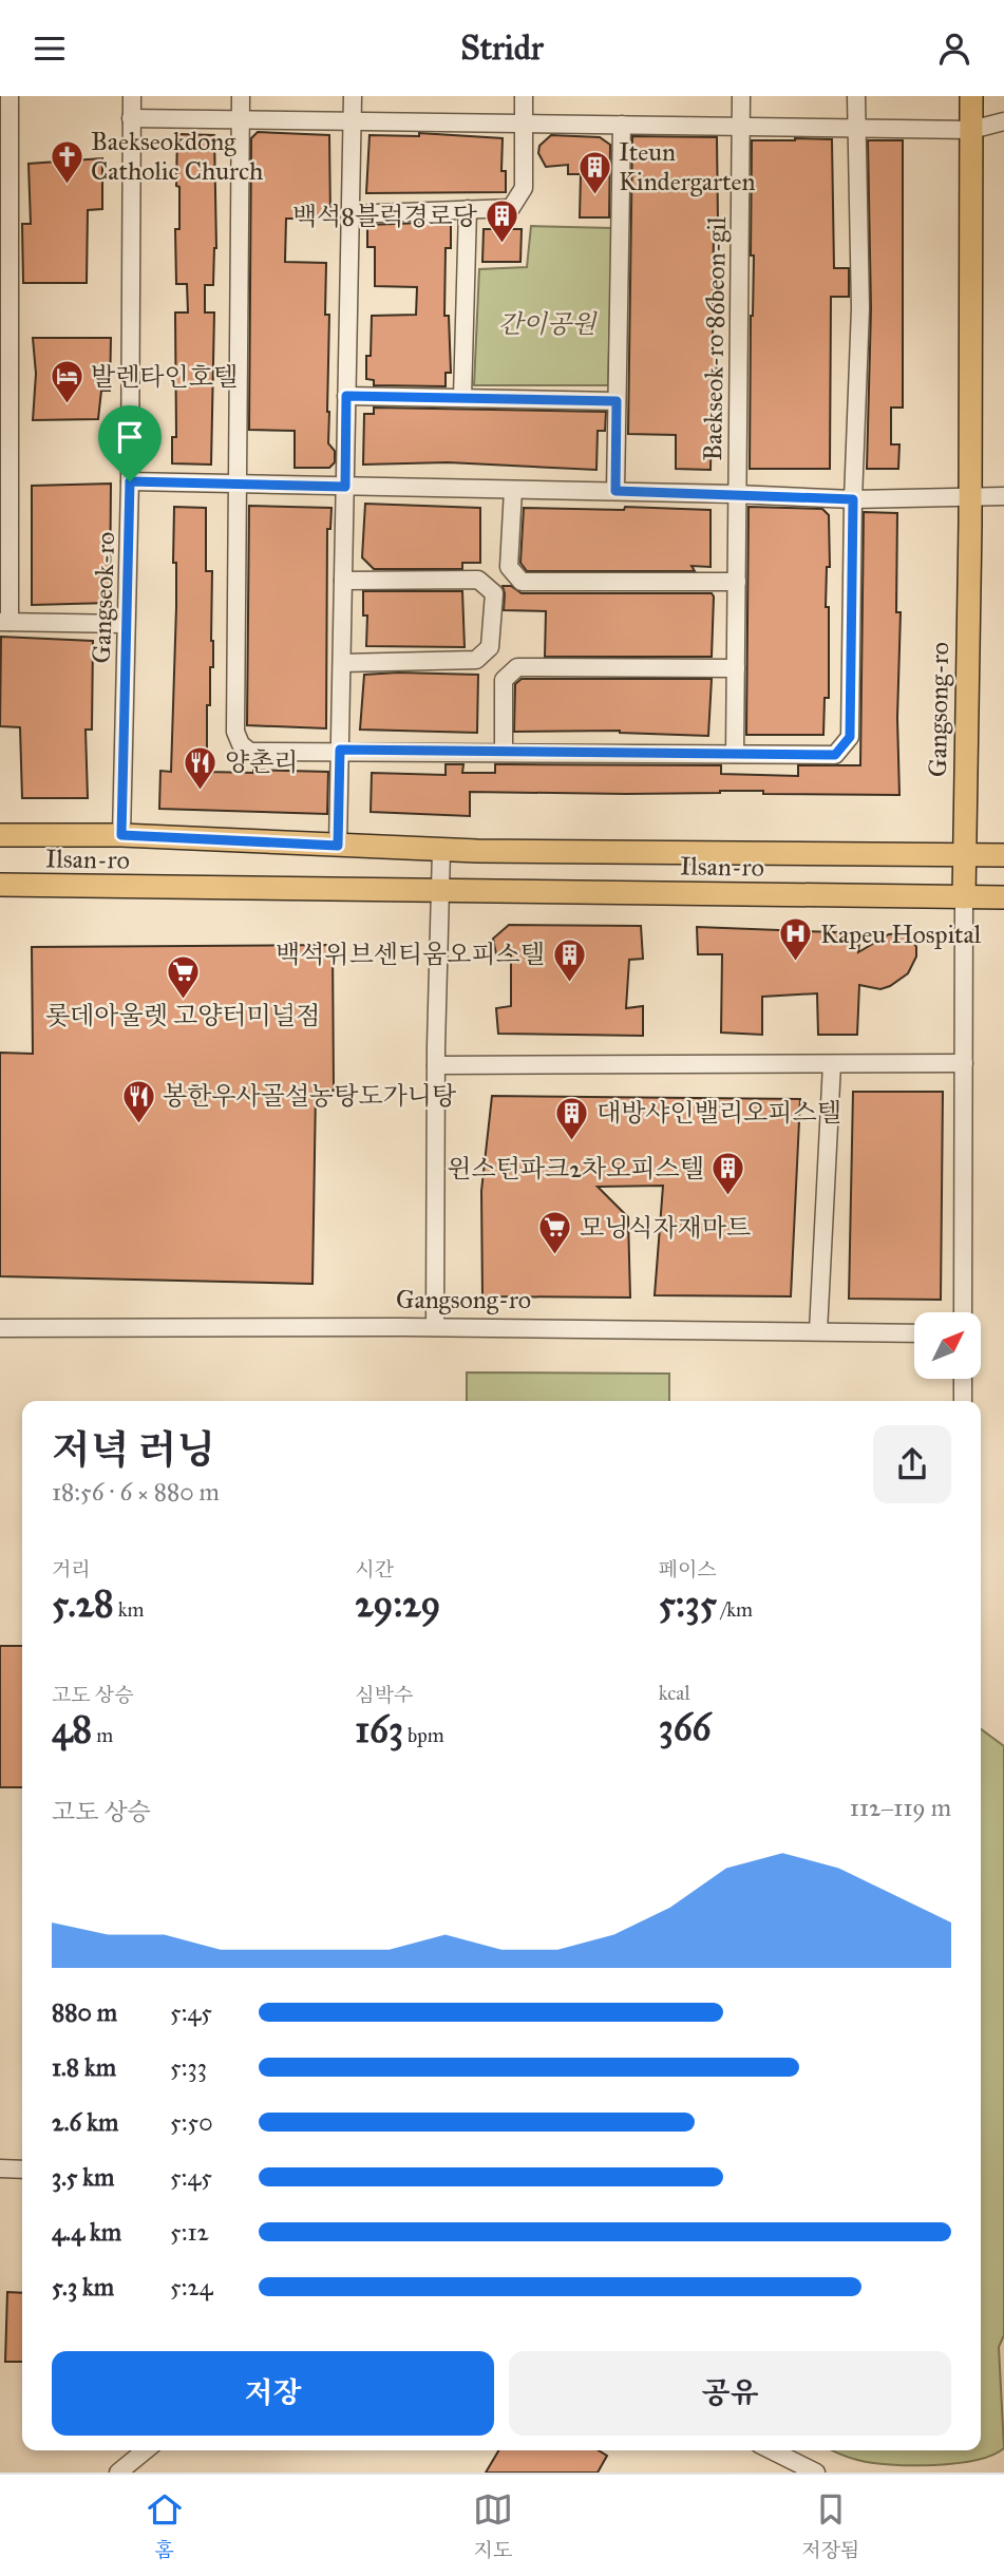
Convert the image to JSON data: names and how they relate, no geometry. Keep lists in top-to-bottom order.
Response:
{
  "streets": {
    "main road": ["Gangsong-ro", "Ilsan-ro"],
    "street": ["Baekseok-ro 86beon-gil", "Gangseok-ro"]
  },
  "crossings": [
    ["Gangseok-ro", "Ilsan-ro"],
    ["Gangsong-ro", "Ilsan-ro"]
  ],
  "parks": ["간이공원"],
  "places": {
    "church": ["Baekseokdong Catholic Church"],
    "building": [
      "Iteun Kindergarten",
      "백석8블럭경로당",
      "백석위브센티움오피스텔",
      "대방샤인밸리오피스텔",
      "윈스턴파크2차오피스텔"
    ],
    "hotel": ["발렌타인호텔"],
    "restaurant": ["양촌리", "봉한우사골설농탕도가니탕"],
    "hospital": ["Kapeu Hospital"],
    "supermarket": ["롯데아울렛 고양터미널점", "모닝식자재마트"]
  },
  "north": "top right",
  "page": {
    "header": "Stridr",
    "heading": ["저녁 러닝", "18:56 · 6 × 880 m"],
    "stats": [
      ["거리", "5.28 km"],
      ["시간", "29:29"],
      ["페이스", "5:35 /km"],
      ["고도 상승", "48 m"],
      ["심박수", "163 bpm"],
      ["kcal", "366"]
    ],
    "chart": ["고도 상승", "112–119 m"],
    "list": [
      {
        "name": "880 m",
        "note": "5:45"
      },
      {
        "name": "1.8 km",
        "note": "5:33"
      },
      {
        "name": "2.6 km",
        "note": "5:50"
      },
      {
        "name": "3.5 km",
        "note": "5:45"
      },
      {
        "name": "4.4 km",
        "note": "5:12"
      },
      {
        "name": "5.3 km",
        "note": "5:24"
      }
    ],
    "buttons": ["저장", "공유"],
    "tabs": ["홈", "지도", "저장됨"]
  }
}
